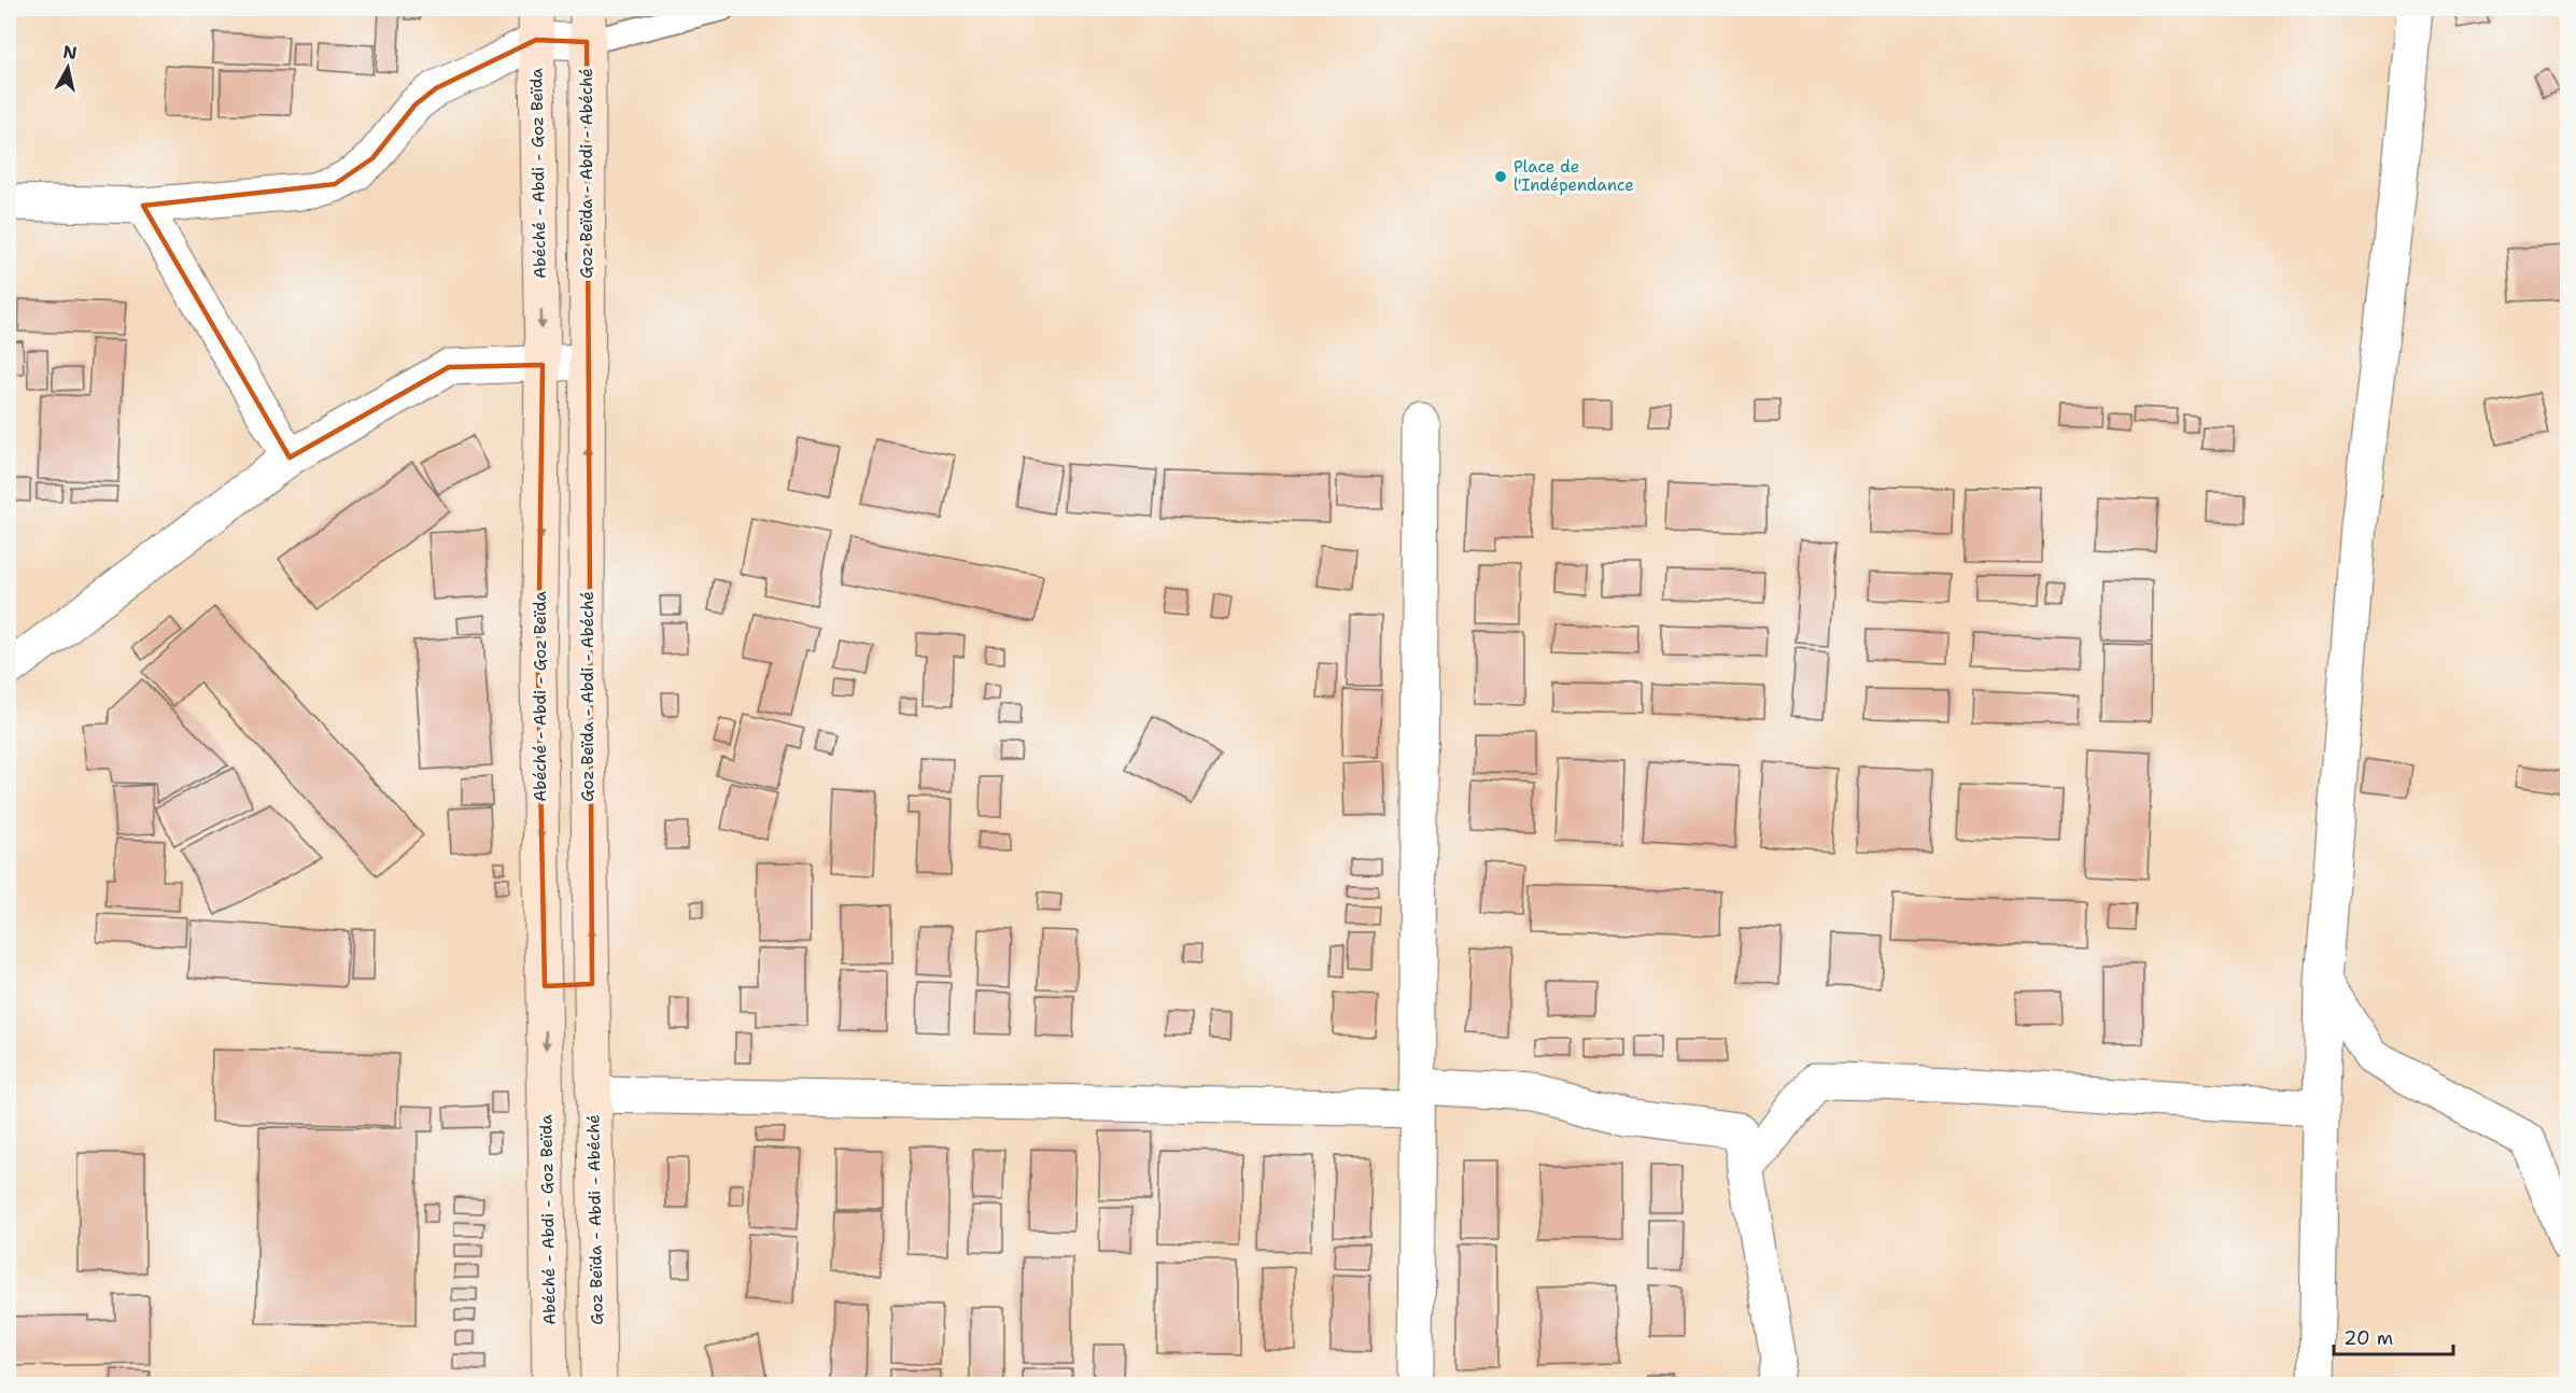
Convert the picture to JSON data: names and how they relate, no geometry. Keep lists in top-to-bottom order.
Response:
{
  "streets": {
    "main road": ["Abéché - Abdi - Goz Beïda", "Goz Beïda - Abdi - Abéché"]
  },
  "one_way": ["Abéché - Abdi - Goz Beïda", "Goz Beïda - Abdi - Abéché"],
  "places": ["Place de l'Indépendance"],
  "scale_bar": "20 m",
  "north": "top"
}
